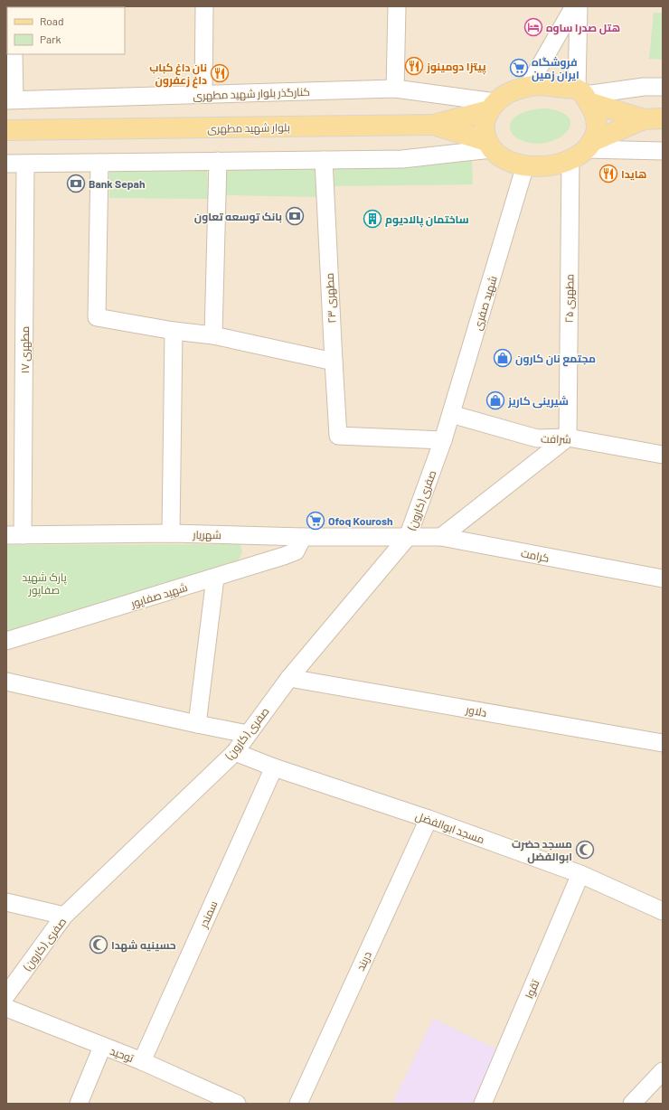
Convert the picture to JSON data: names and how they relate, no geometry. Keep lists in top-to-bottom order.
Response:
{
  "streets": {
    "main road": ["بلوار شهید مطهری"],
    "street": [
      "کنارگذر بلوار شهید مطهری",
      "مطهری ۲۳",
      "مطهری ۲۵",
      "شهید صفری",
      "مطهری ۱۷",
      "شرافت",
      "صفری (کارون)",
      "شهریار",
      "کرامت",
      "شهید صفاپور",
      "دلاور",
      "مسجد ابوالفضل",
      "سمندر",
      "دربند",
      "تقوا",
      "توحید"
    ]
  },
  "crossings": [
    ["کنارگذر بلوار شهید مطهری", "بلوار شهید مطهری"],
    ["کنارگذر بلوار شهید مطهری", "مطهری ۲۵"],
    ["کنارگذر بلوار شهید مطهری", "شهید صفری"],
    ["بلوار شهید مطهری", "مطهری ۲۵"],
    ["بلوار شهید مطهری", "شهید صفری"],
    ["مطهری ۲۳", "شهید صفری"],
    ["مطهری ۲۳", "صفری (کارون)"],
    ["مطهری ۲۵", "شهید صفری"],
    ["مطهری ۲۵", "شرافت"],
    ["شهید صفری", "شرافت"],
    ["شهید صفری", "صفری (کارون)"],
    ["مطهری ۱۷", "شهریار"],
    ["صفری (کارون)", "شهریار"],
    ["صفری (کارون)", "کرامت"],
    ["صفری (کارون)", "دلاور"],
    ["صفری (کارون)", "مسجد ابوالفضل"],
    ["شهریار", "کرامت"],
    ["شهریار", "شهید صفاپور"],
    ["مسجد ابوالفضل", "سمندر"],
    ["مسجد ابوالفضل", "دربند"],
    ["مسجد ابوالفضل", "تقوا"],
    ["سمندر", "توحید"]
  ],
  "parks": ["پارک شهید صفاپور"],
  "places": {
    "hotel": ["هتل صدرا ساوه"],
    "restaurant": ["پیتزا دومینوز", "نان داغ کباب داغ زعفرون", "هایدا"],
    "supermarket": ["فروشگاه ایران زمین", "Ofoq Kourosh"],
    "bank": ["Bank Sepah", "بانک توسعه تعاون"],
    "building": ["ساختمان پالادیوم"],
    "shop": ["مجتمع نان کارون", "شیرینی کاریز"],
    "mosque": ["مسجد حضرت ابوالفضل", "حسینیه شهدا"]
  },
  "legend": ["Road", "Park"]
}
